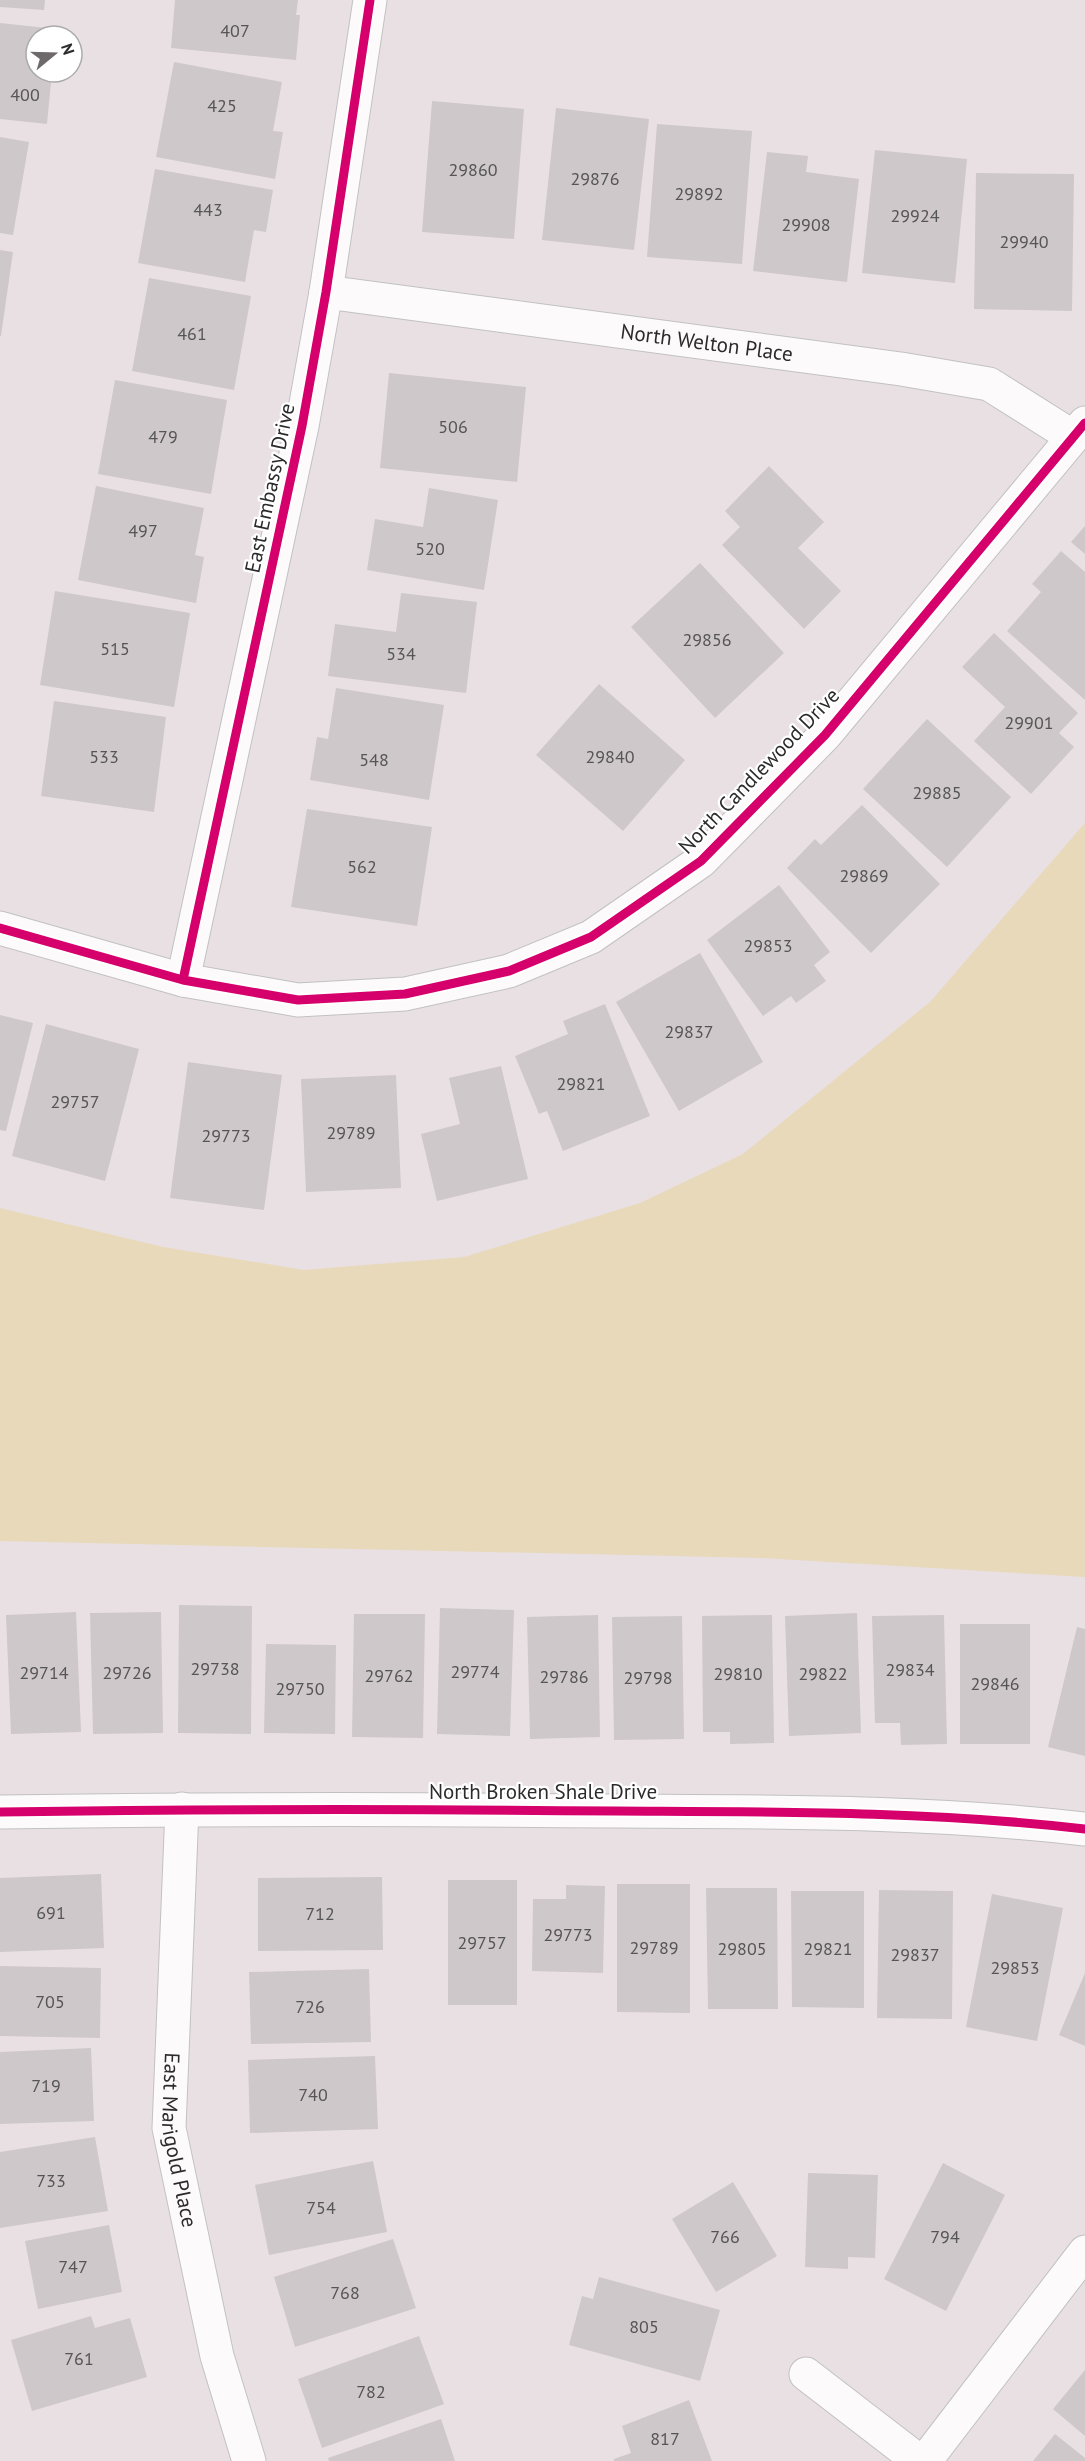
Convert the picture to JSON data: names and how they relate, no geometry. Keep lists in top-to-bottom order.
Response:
{
  "streets": {
    "street": [
      "North Welton Place",
      "East Embassy Drive",
      "North Candlewood Drive",
      "North Broken Shale Drive",
      "East Marigold Place"
    ]
  },
  "crossings": [
    ["North Welton Place", "East Embassy Drive"],
    ["North Welton Place", "North Candlewood Drive"],
    ["East Embassy Drive", "North Candlewood Drive"],
    ["North Broken Shale Drive", "East Marigold Place"]
  ],
  "house_numbers": [
    "407",
    "400",
    "425",
    "29860",
    "29876",
    "29892",
    "443",
    "29924",
    "29908",
    "29940",
    "461",
    "506",
    "479",
    "497",
    "520",
    "29856",
    "515",
    "534",
    "29901",
    "533",
    "29840",
    "548",
    "29885",
    "562",
    "29869",
    "29853",
    "29837",
    "29821",
    "29757",
    "29789",
    "29773",
    "29738",
    "29834",
    "29774",
    "29714",
    "29726",
    "29810",
    "29822",
    "29762",
    "29786",
    "29798",
    "29846",
    "29750",
    "691",
    "712",
    "29773",
    "29757",
    "29789",
    "29805",
    "29821",
    "29837",
    "29853",
    "705",
    "726",
    "719",
    "740",
    "733",
    "754",
    "766",
    "794",
    "747",
    "768",
    "805",
    "761",
    "782",
    "817"
  ],
  "north": "right"
}
